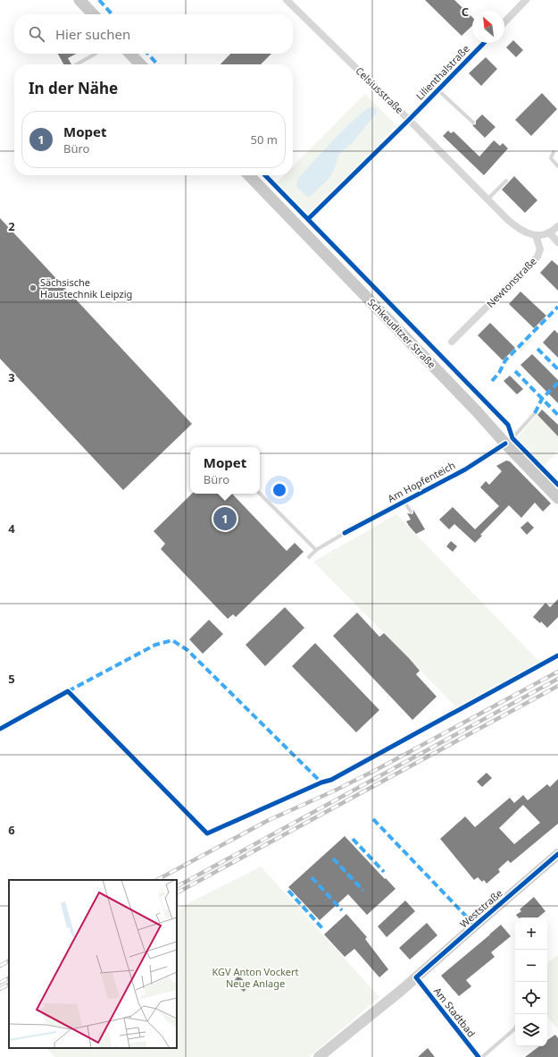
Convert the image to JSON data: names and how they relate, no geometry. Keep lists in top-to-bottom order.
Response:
{
  "streets": {
    "main road": ["Schkeuditzer Straße", "Weststraße"],
    "street": [
      "Lilienthalstraße",
      "Celsiusstraße",
      "Newtonstraße",
      "Am Hopfenteich",
      "Am Stadtbad"
    ]
  },
  "crossings": [
    ["Lilienthalstraße", "Celsiusstraße"],
    ["Celsiusstraße", "Newtonstraße"],
    ["Schkeuditzer Straße", "Am Hopfenteich"],
    ["Weststraße", "Am Stadtbad"]
  ],
  "parks": ["KGV Anton Vockert Neue Anlage"],
  "places": ["Sächsische Haustechnik Leipzig"],
  "north": "top left",
  "page": {
    "search": "Hier suchen",
    "heading": "In der Nähe",
    "list": [
      {
        "mark": "1",
        "name": "Mopet",
        "note": "Büro",
        "value": "50 m"
      }
    ],
    "popup": ["Mopet", "Büro"],
    "pins": "1",
    "map_buttons": ["+", "−"]
  },
  "grid": {
    "columns": ["C"],
    "rows": [
      "2",
      "3",
      "4",
      "5",
      "6"
    ]
  }
}
